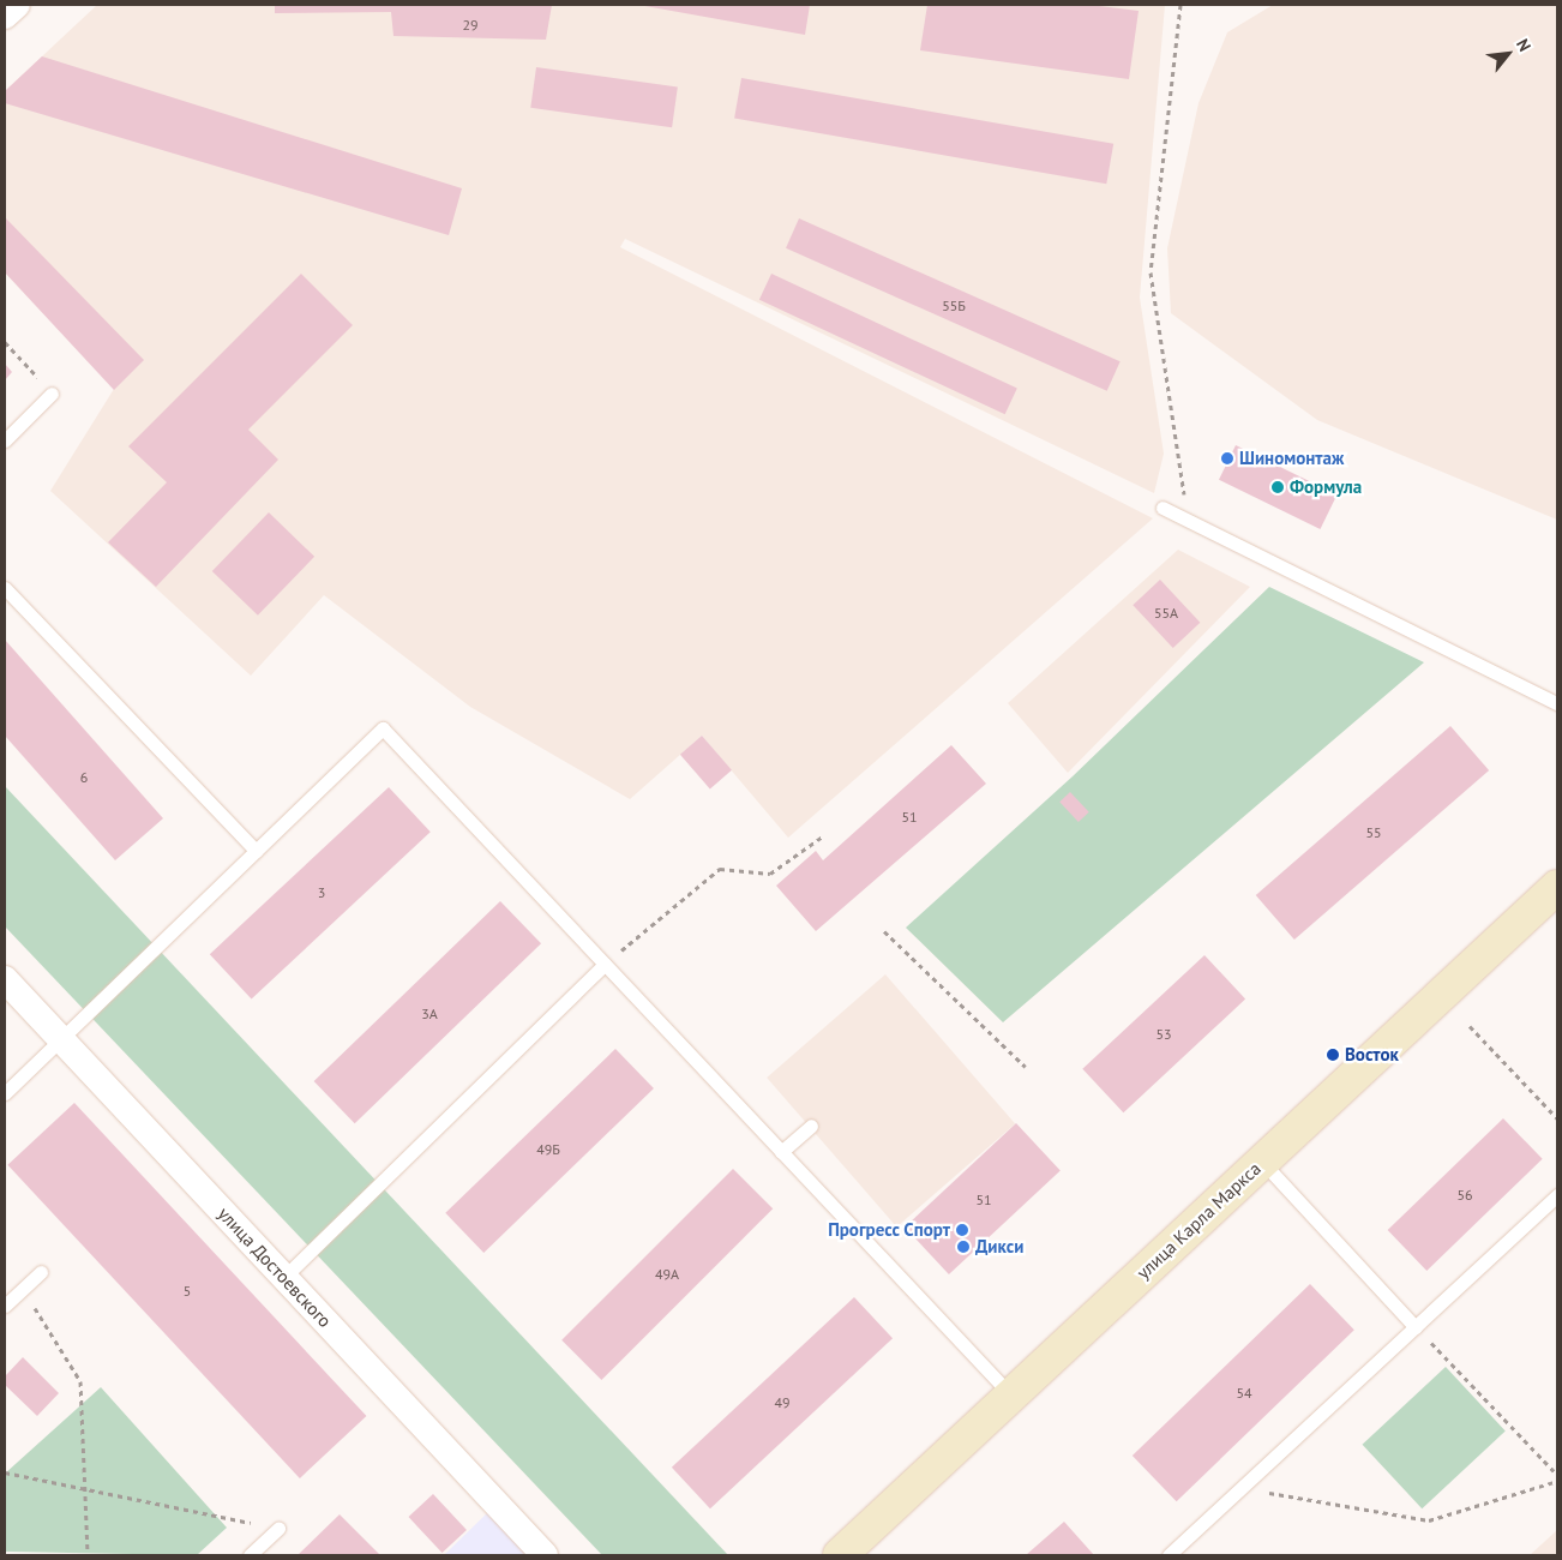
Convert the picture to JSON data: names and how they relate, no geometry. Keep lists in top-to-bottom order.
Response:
{
  "streets": {
    "main road": ["улица Карла Маркса"],
    "street": ["улица Достоевского"]
  },
  "places": [
    "Шиномонтаж",
    "Формула",
    "Восток",
    "Прогресс Спорт",
    "Дикси"
  ],
  "house_numbers": [
    "29",
    "55Б",
    "55А",
    "6",
    "51",
    "55",
    "3",
    "3А",
    "53",
    "49Б",
    "56",
    "51",
    "49А",
    "5",
    "54",
    "49"
  ],
  "north": "top right"
}
